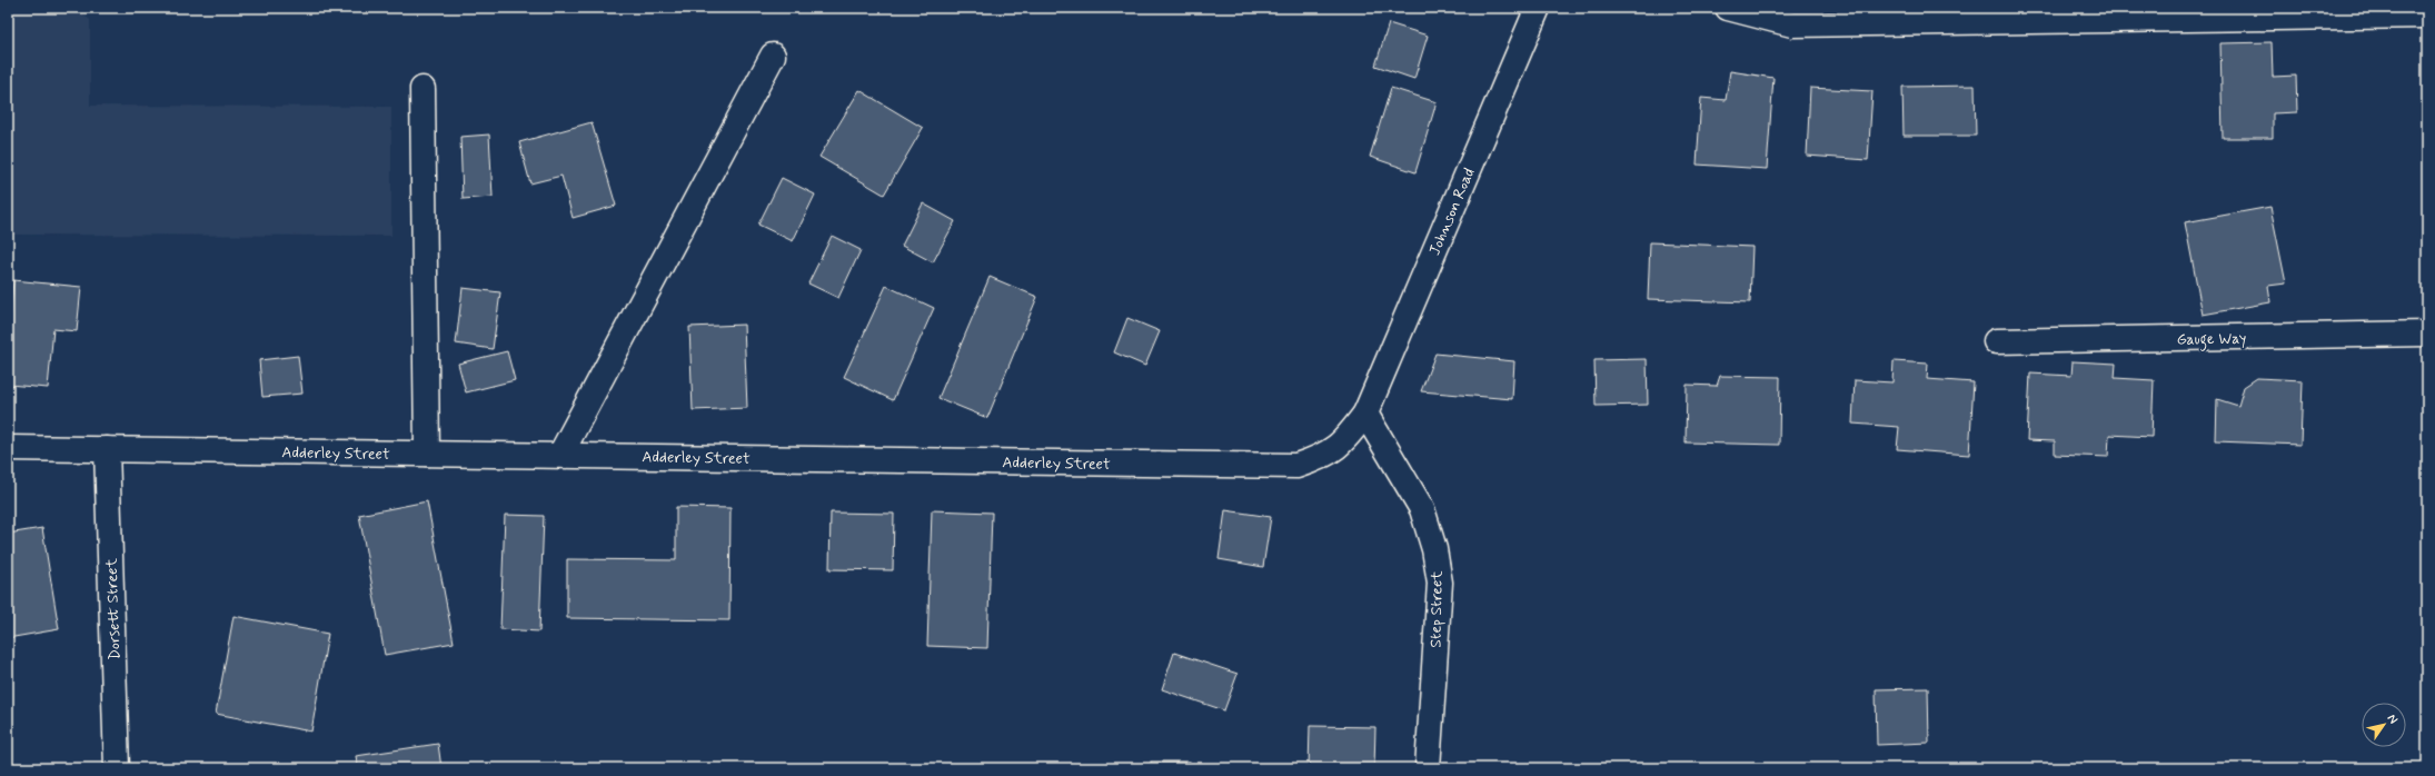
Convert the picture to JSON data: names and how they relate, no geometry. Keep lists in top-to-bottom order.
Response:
{
  "streets": {
    "street": [
      "Johnson Road",
      "Gauge Way",
      "Adderley Street",
      "Dorsett Street",
      "Step Street"
    ]
  },
  "crossings": [
    ["Johnson Road", "Adderley Street"],
    ["Johnson Road", "Step Street"],
    ["Adderley Street", "Dorsett Street"],
    ["Adderley Street", "Step Street"]
  ],
  "north": "top right"
}
